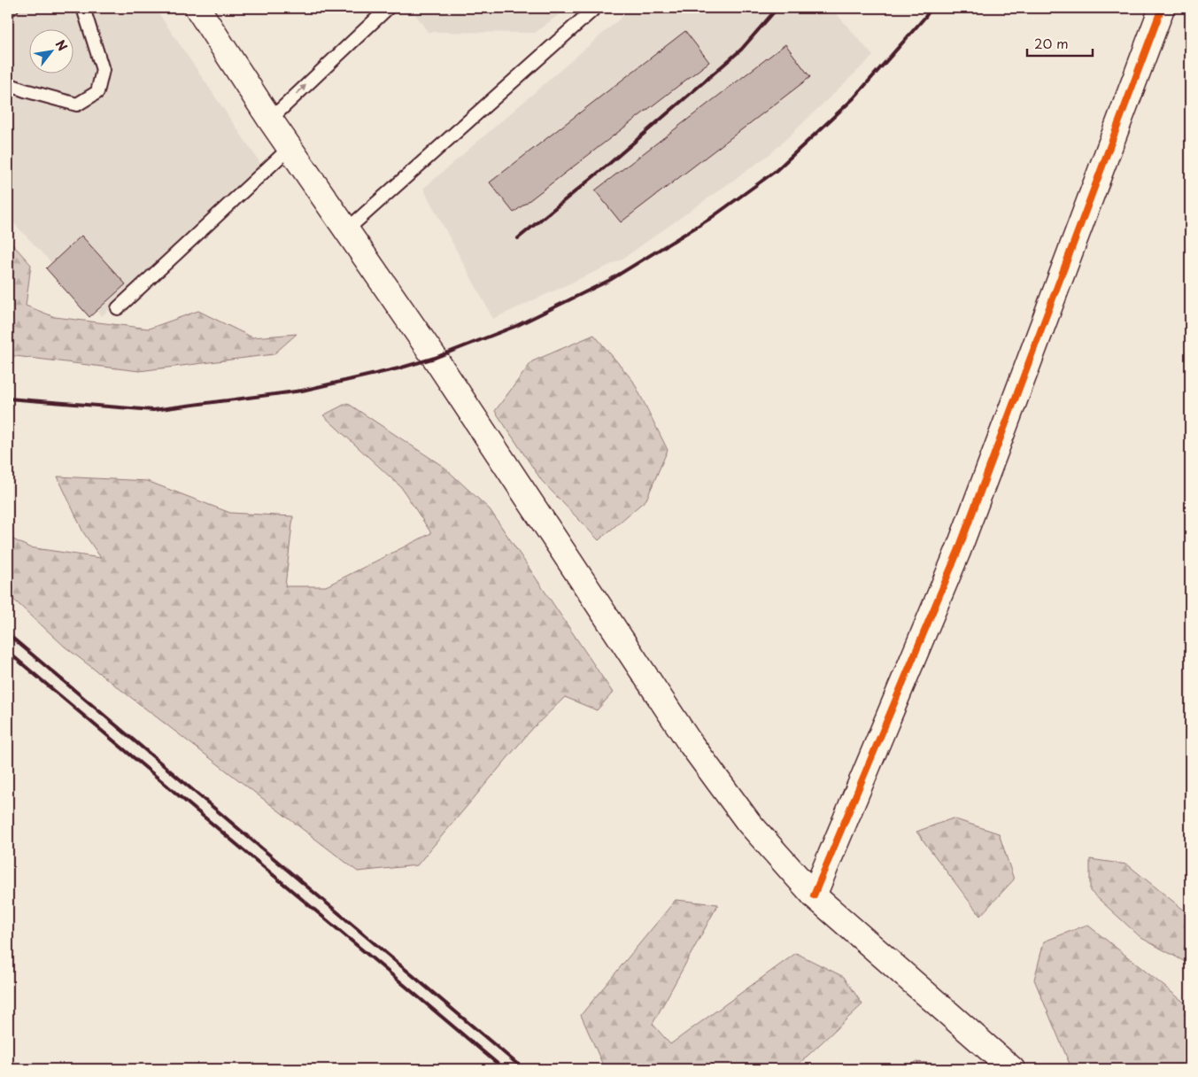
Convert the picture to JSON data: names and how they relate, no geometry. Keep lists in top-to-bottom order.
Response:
{
  "scale_bar": "20 m",
  "north": "top right"
}
